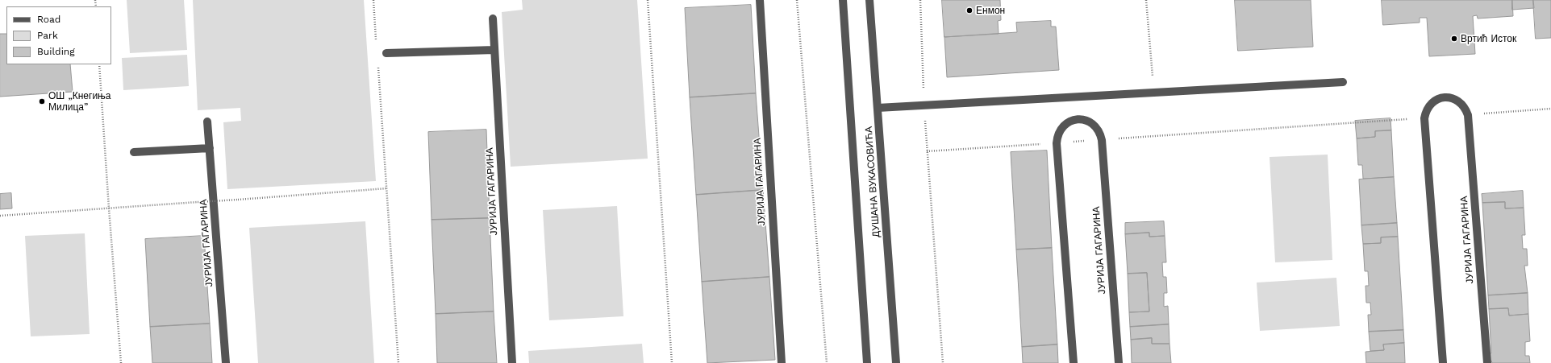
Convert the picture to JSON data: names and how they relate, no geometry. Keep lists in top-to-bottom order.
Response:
{
  "streets": {
    "street": ["ЈУРИЈА ГАГАРИНА", "ДУШАНА ВУКАСОВИЋА"]
  },
  "places": ["Енмон", "Вртић Исток", "ОШ „Кнегиња Милица”"],
  "legend": ["Road", "Park", "Building"]
}
